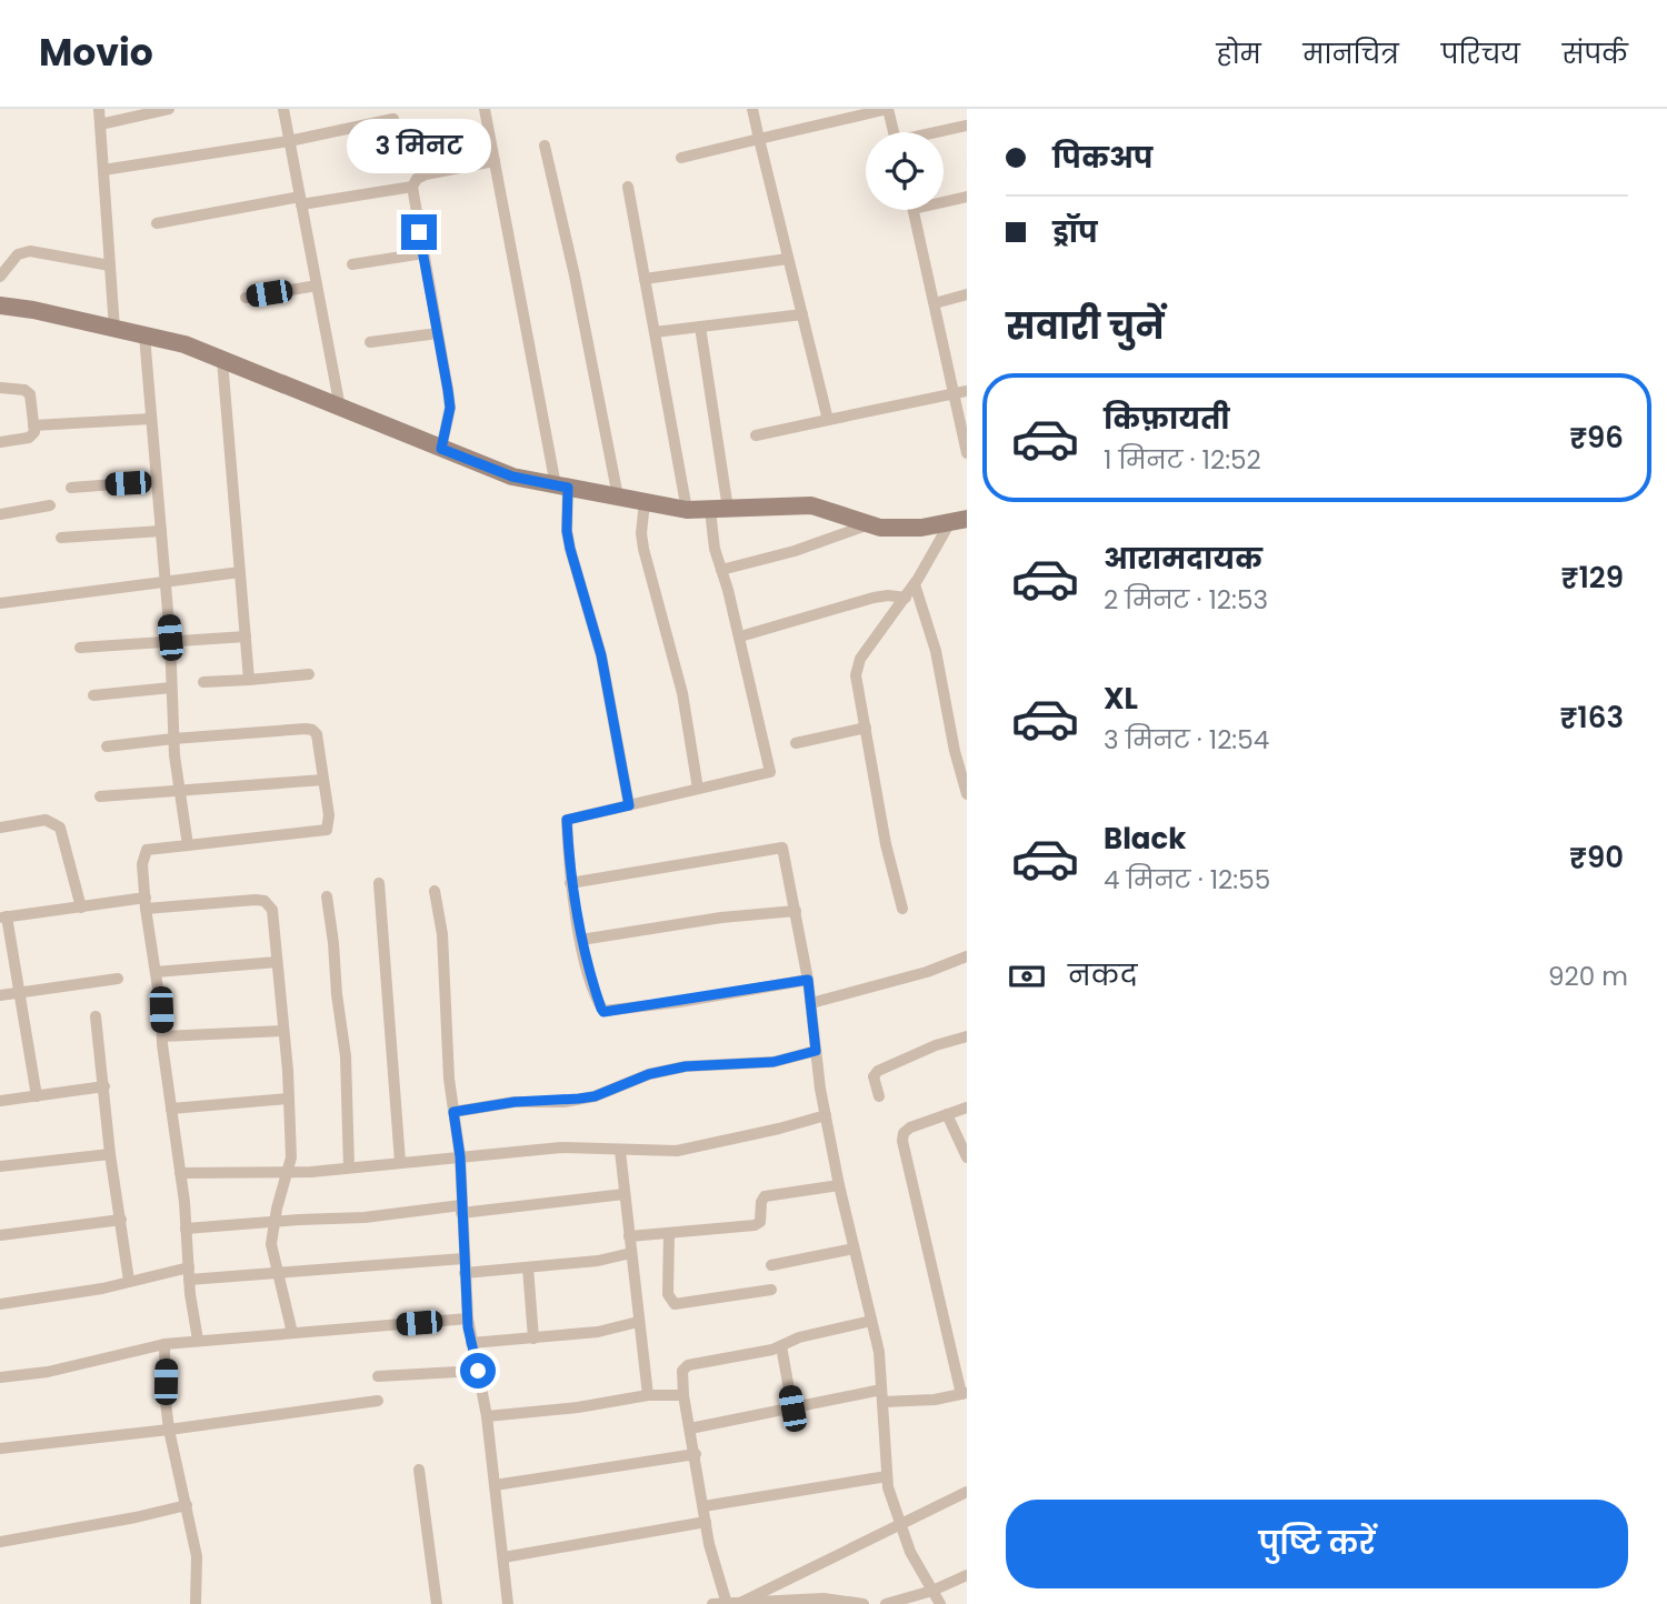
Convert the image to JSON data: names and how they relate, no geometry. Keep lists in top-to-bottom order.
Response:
{
  "page": {
    "header": "Movio",
    "nav": [
      "होम",
      "मानचित्र",
      "परिचय",
      "संपर्क"
    ],
    "banner": ["पिकअप", "ड्रॉप"],
    "bubble": "3 मिनट",
    "heading": "सवारी चुनें",
    "list": [
      {
        "name": "किफ़ायती",
        "note": "1 मिनट · 12:52",
        "value": "₹96"
      },
      {
        "name": "आरामदायक",
        "note": "2 मिनट · 12:53",
        "value": "₹129"
      },
      {
        "name": "XL",
        "note": "3 मिनट · 12:54",
        "value": "₹163"
      },
      {
        "name": "Black",
        "note": "4 मिनट · 12:55",
        "value": "₹90"
      }
    ],
    "pay": ["नकद", "920 m"],
    "buttons": "पुष्टि करें"
  }
}
